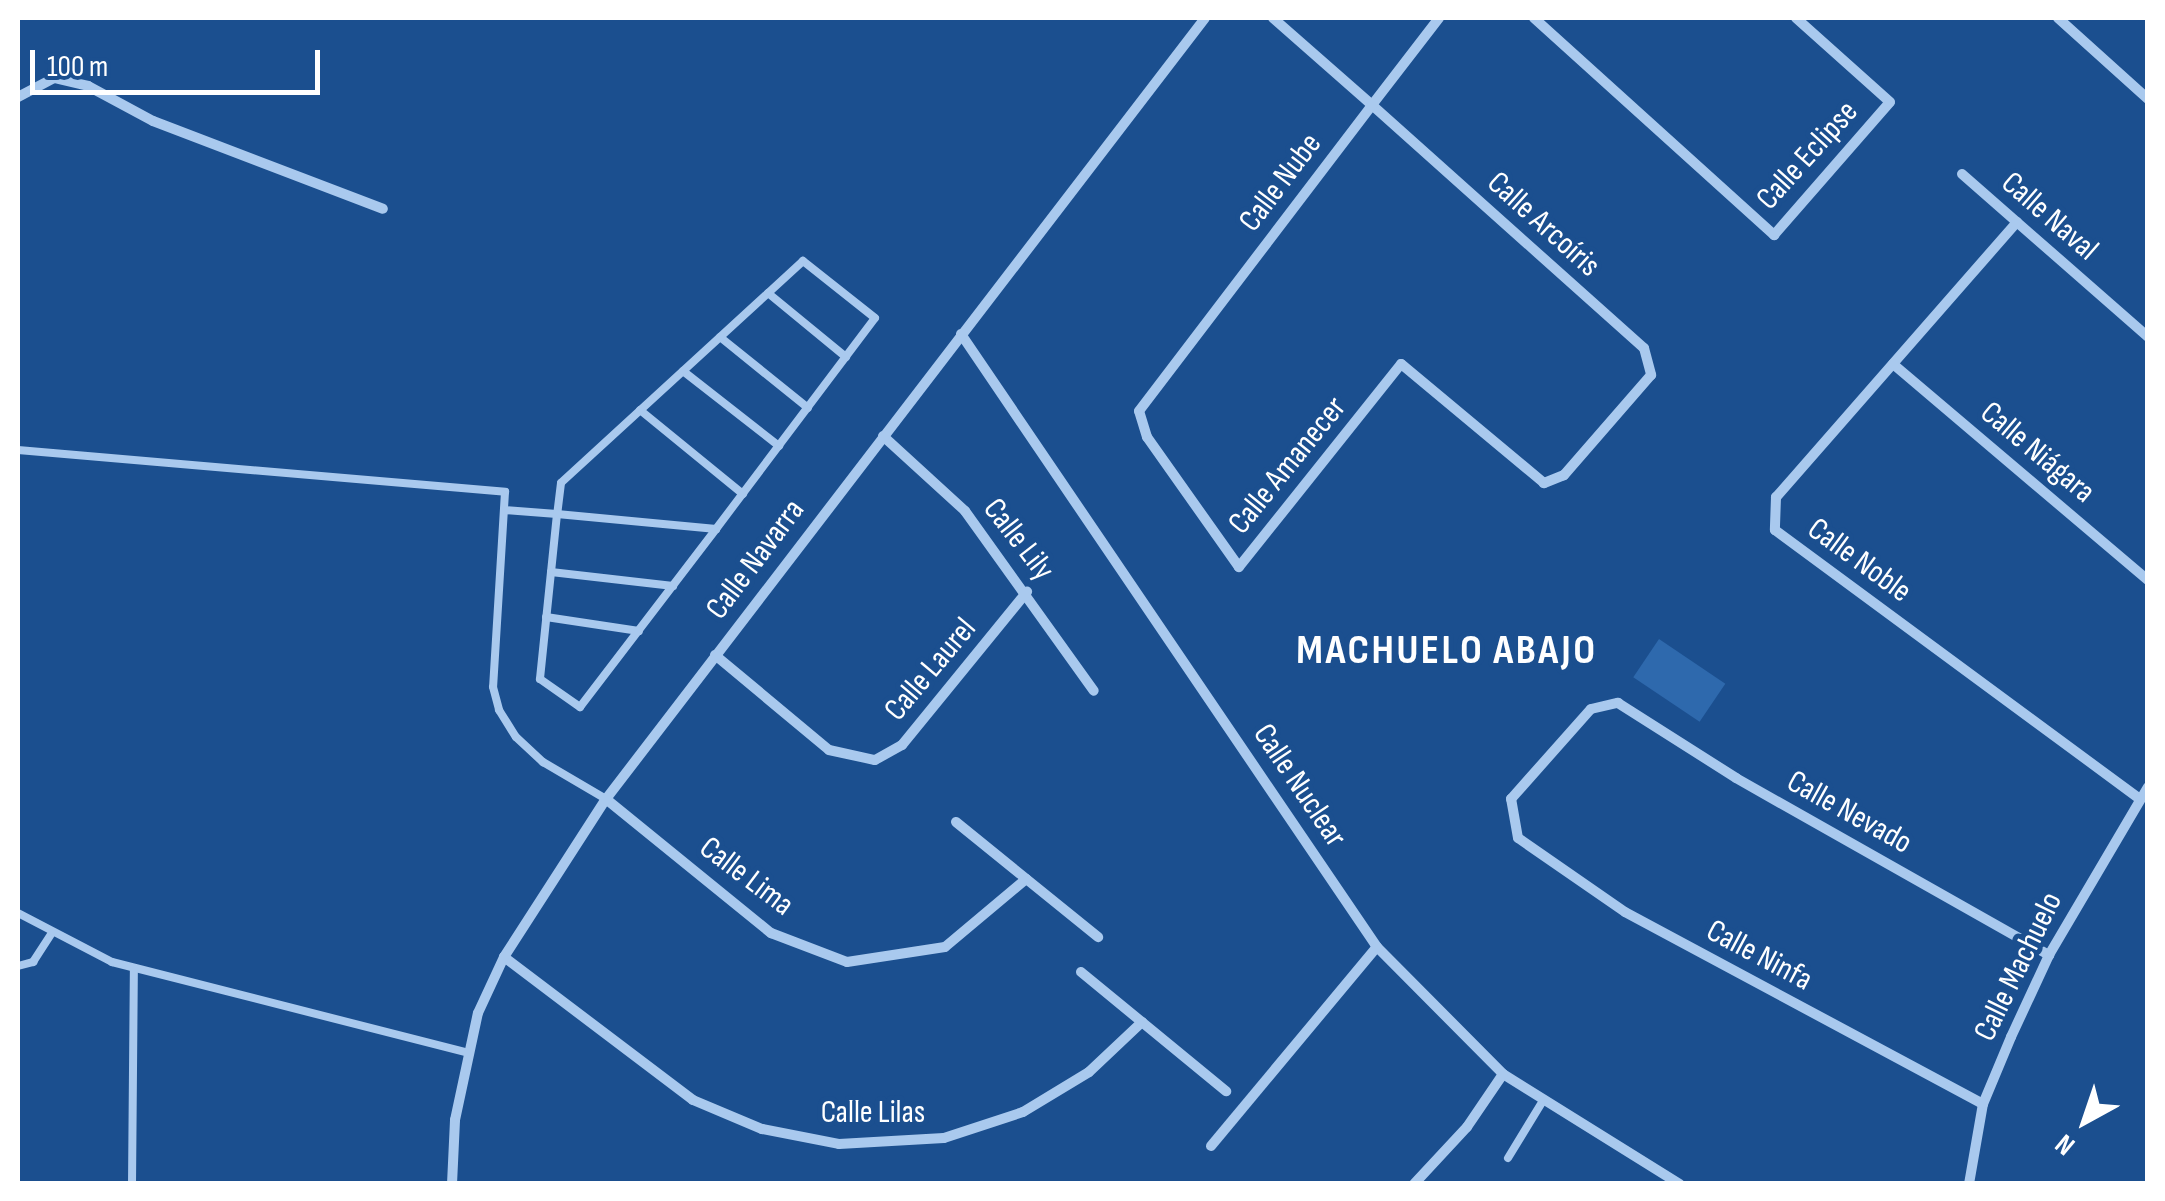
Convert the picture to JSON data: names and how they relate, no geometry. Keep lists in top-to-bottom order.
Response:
{
  "streets": {
    "street": [
      "Calle Eclipse",
      "Calle Nube",
      "Calle Naval",
      "Calle Arcoíris",
      "Calle Niágara",
      "Calle Amanecer",
      "Calle Lily",
      "Calle Navarra",
      "Calle Noble",
      "Calle Laurel",
      "Calle Nuclear",
      "Calle Nevado",
      "Calle Lima",
      "Calle Ninfa",
      "Calle Machuelo",
      "Calle Lilas"
    ]
  },
  "crossings": [
    ["Calle Nube", "Calle Arcoíris"],
    ["Calle Nube", "Calle Amanecer"],
    ["Calle Naval", "Calle Noble"],
    ["Calle Arcoíris", "Calle Amanecer"],
    ["Calle Niágara", "Calle Noble"],
    ["Calle Lily", "Calle Navarra"],
    ["Calle Lily", "Calle Laurel"],
    ["Calle Navarra", "Calle Laurel"],
    ["Calle Navarra", "Calle Nuclear"],
    ["Calle Navarra", "Calle Lima"],
    ["Calle Navarra", "Calle Lilas"],
    ["Calle Noble", "Calle Machuelo"],
    ["Calle Nevado", "Calle Ninfa"],
    ["Calle Nevado", "Calle Machuelo"],
    ["Calle Ninfa", "Calle Machuelo"]
  ],
  "districts": ["MACHUELO ABAJO"],
  "scale_bar": "100 m",
  "north": "bottom left"
}
